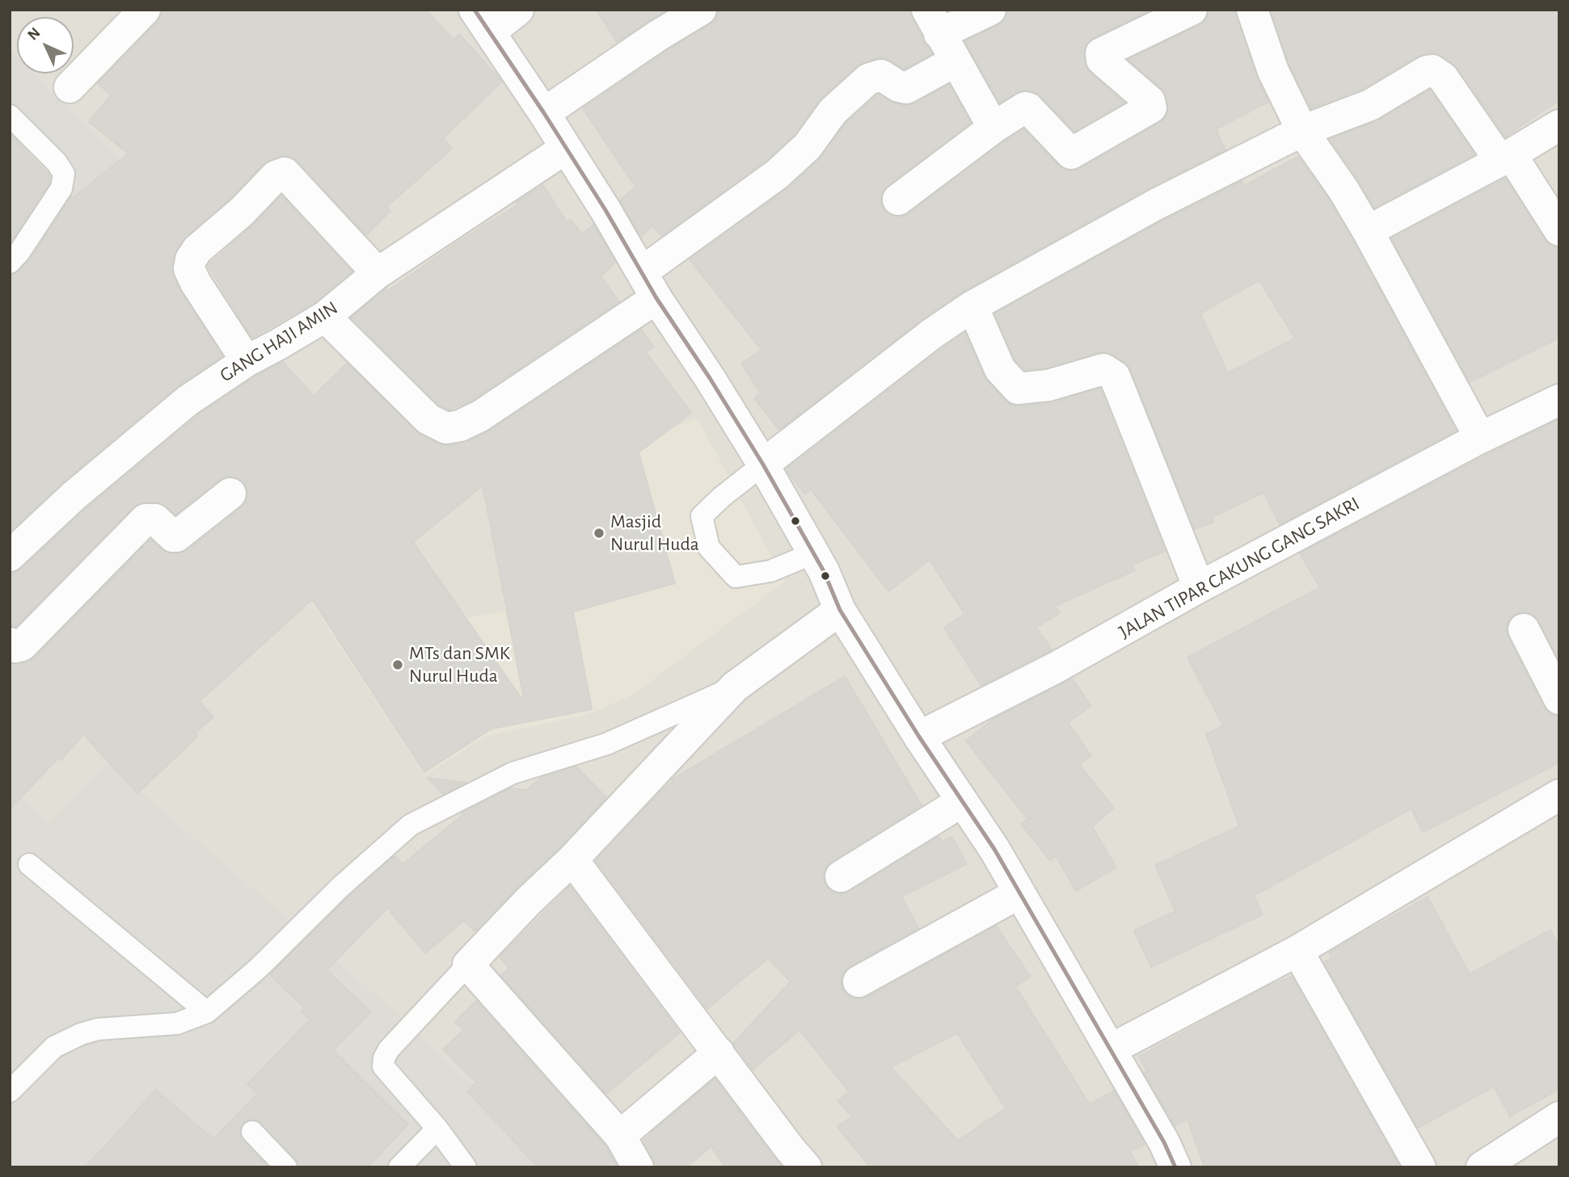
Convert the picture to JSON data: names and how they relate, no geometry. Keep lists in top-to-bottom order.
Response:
{
  "streets": {
    "street": ["GANG HAJI AMIN", "JALAN TIPAR CAKUNG GANG SAKRI"]
  },
  "places": ["Masjid Nurul Huda", "MTs dan SMK Nurul Huda"],
  "north": "top left"
}
